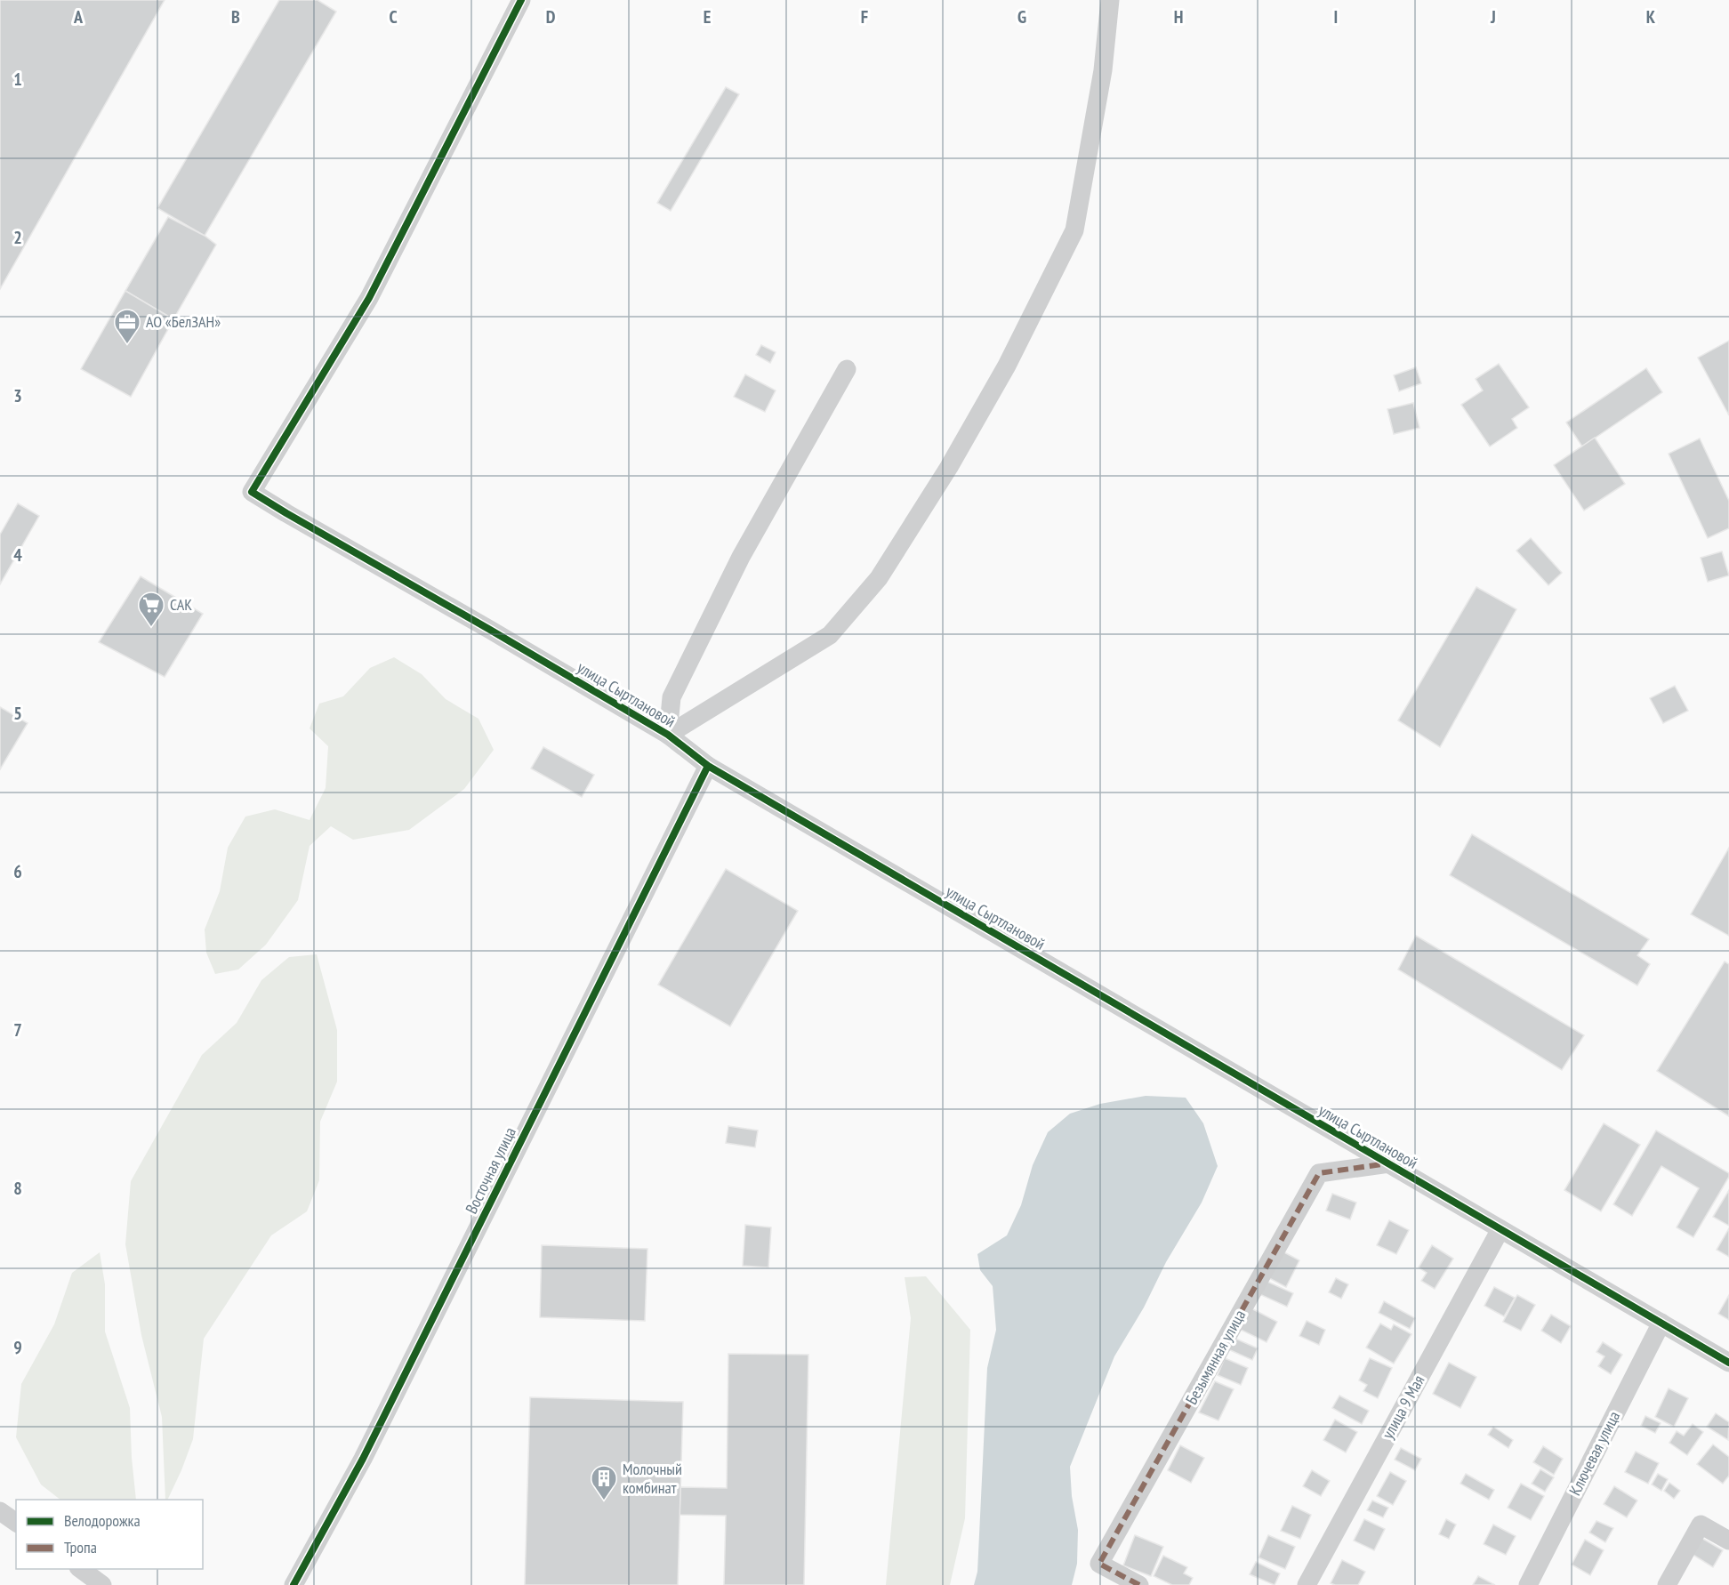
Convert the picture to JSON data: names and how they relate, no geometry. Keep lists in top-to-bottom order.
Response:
{
  "streets": {
    "street": [
      "улица Сыртлановой",
      "Восточная улица",
      "Безымянная улица",
      "улица 9 Мая",
      "Ключевая улица"
    ]
  },
  "crossings": [
    ["улица Сыртлановой", "Восточная улица"],
    ["улица Сыртлановой", "Безымянная улица"],
    ["улица Сыртлановой", "улица 9 Мая"],
    ["улица Сыртлановой", "Ключевая улица"]
  ],
  "places": {
    "office": ["АО «БелЗАН»"],
    "supermarket": ["САК"],
    "building": ["Молочный комбинат"]
  },
  "legend": ["Велодорожка", "Тропа"],
  "grid": {
    "columns": [
      "A",
      "B",
      "C",
      "D",
      "E",
      "F",
      "G",
      "H",
      "I",
      "J",
      "K"
    ],
    "rows": [
      "1",
      "2",
      "3",
      "4",
      "5",
      "6",
      "7",
      "8",
      "9"
    ]
  }
}
